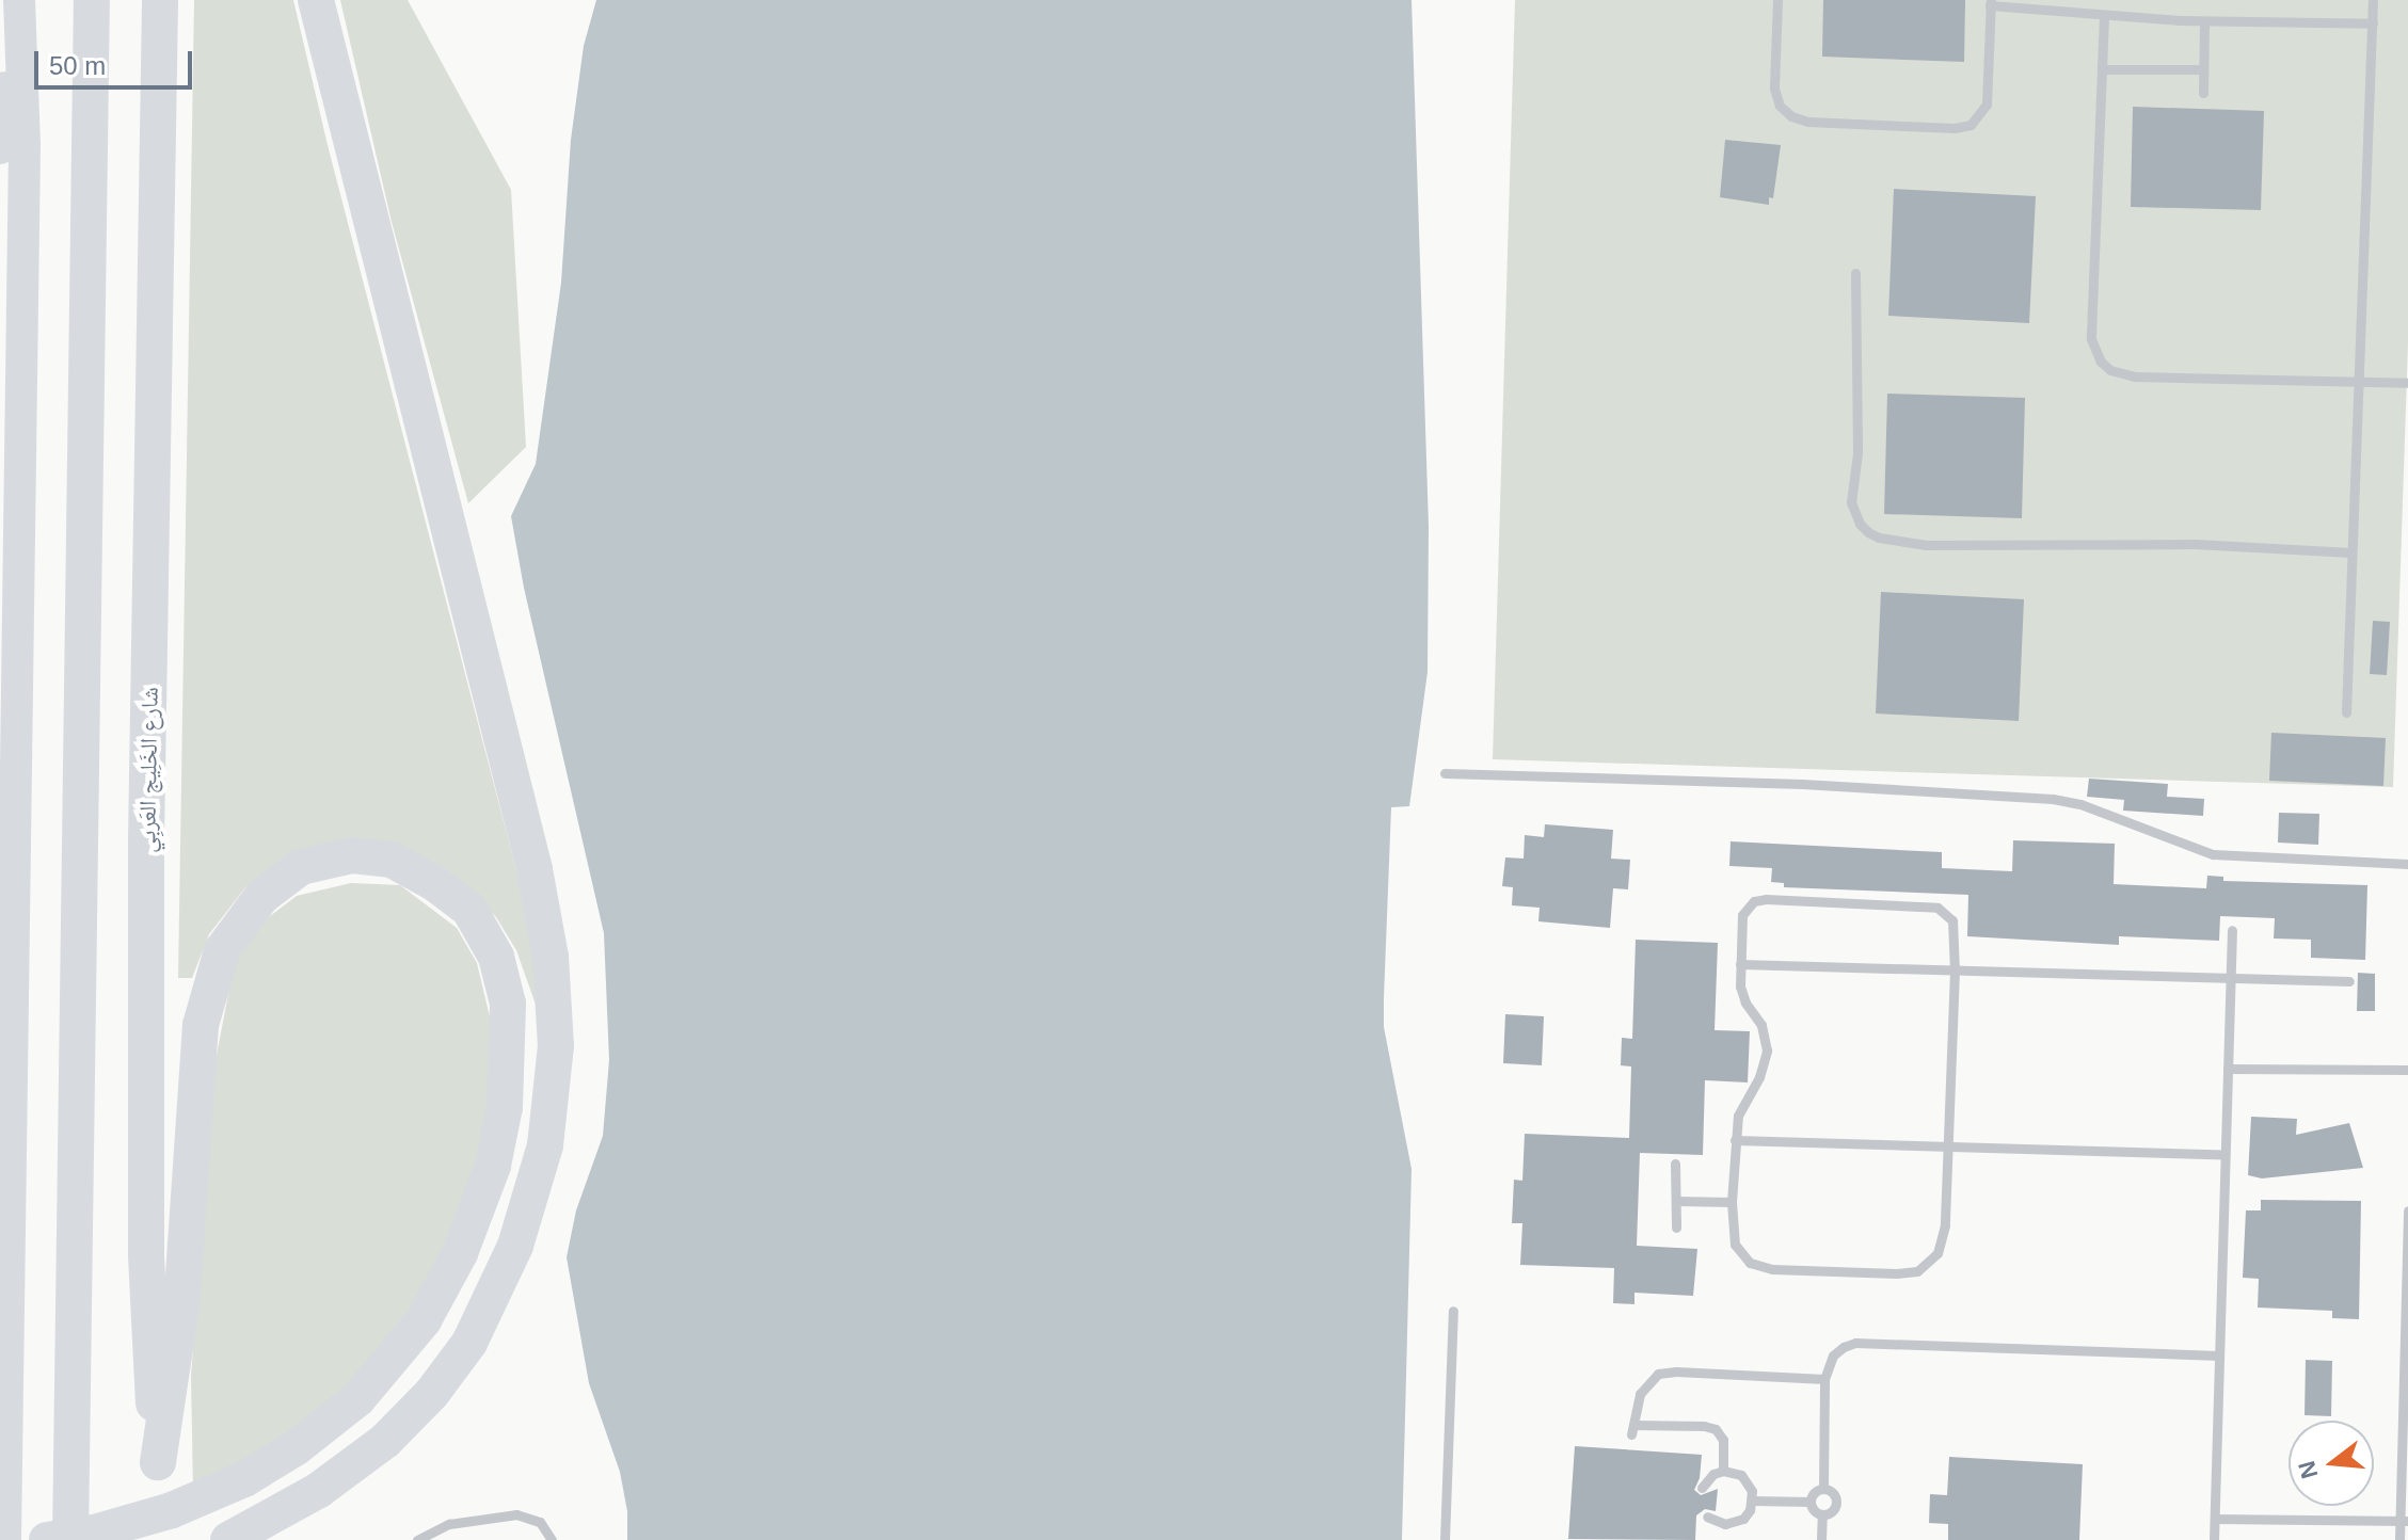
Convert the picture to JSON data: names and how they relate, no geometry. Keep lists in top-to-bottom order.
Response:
{
  "streets": {
    "highway": ["شارع الخَلِيج العَربِي"]
  },
  "scale_bar": "50 m",
  "north": "left"
}
